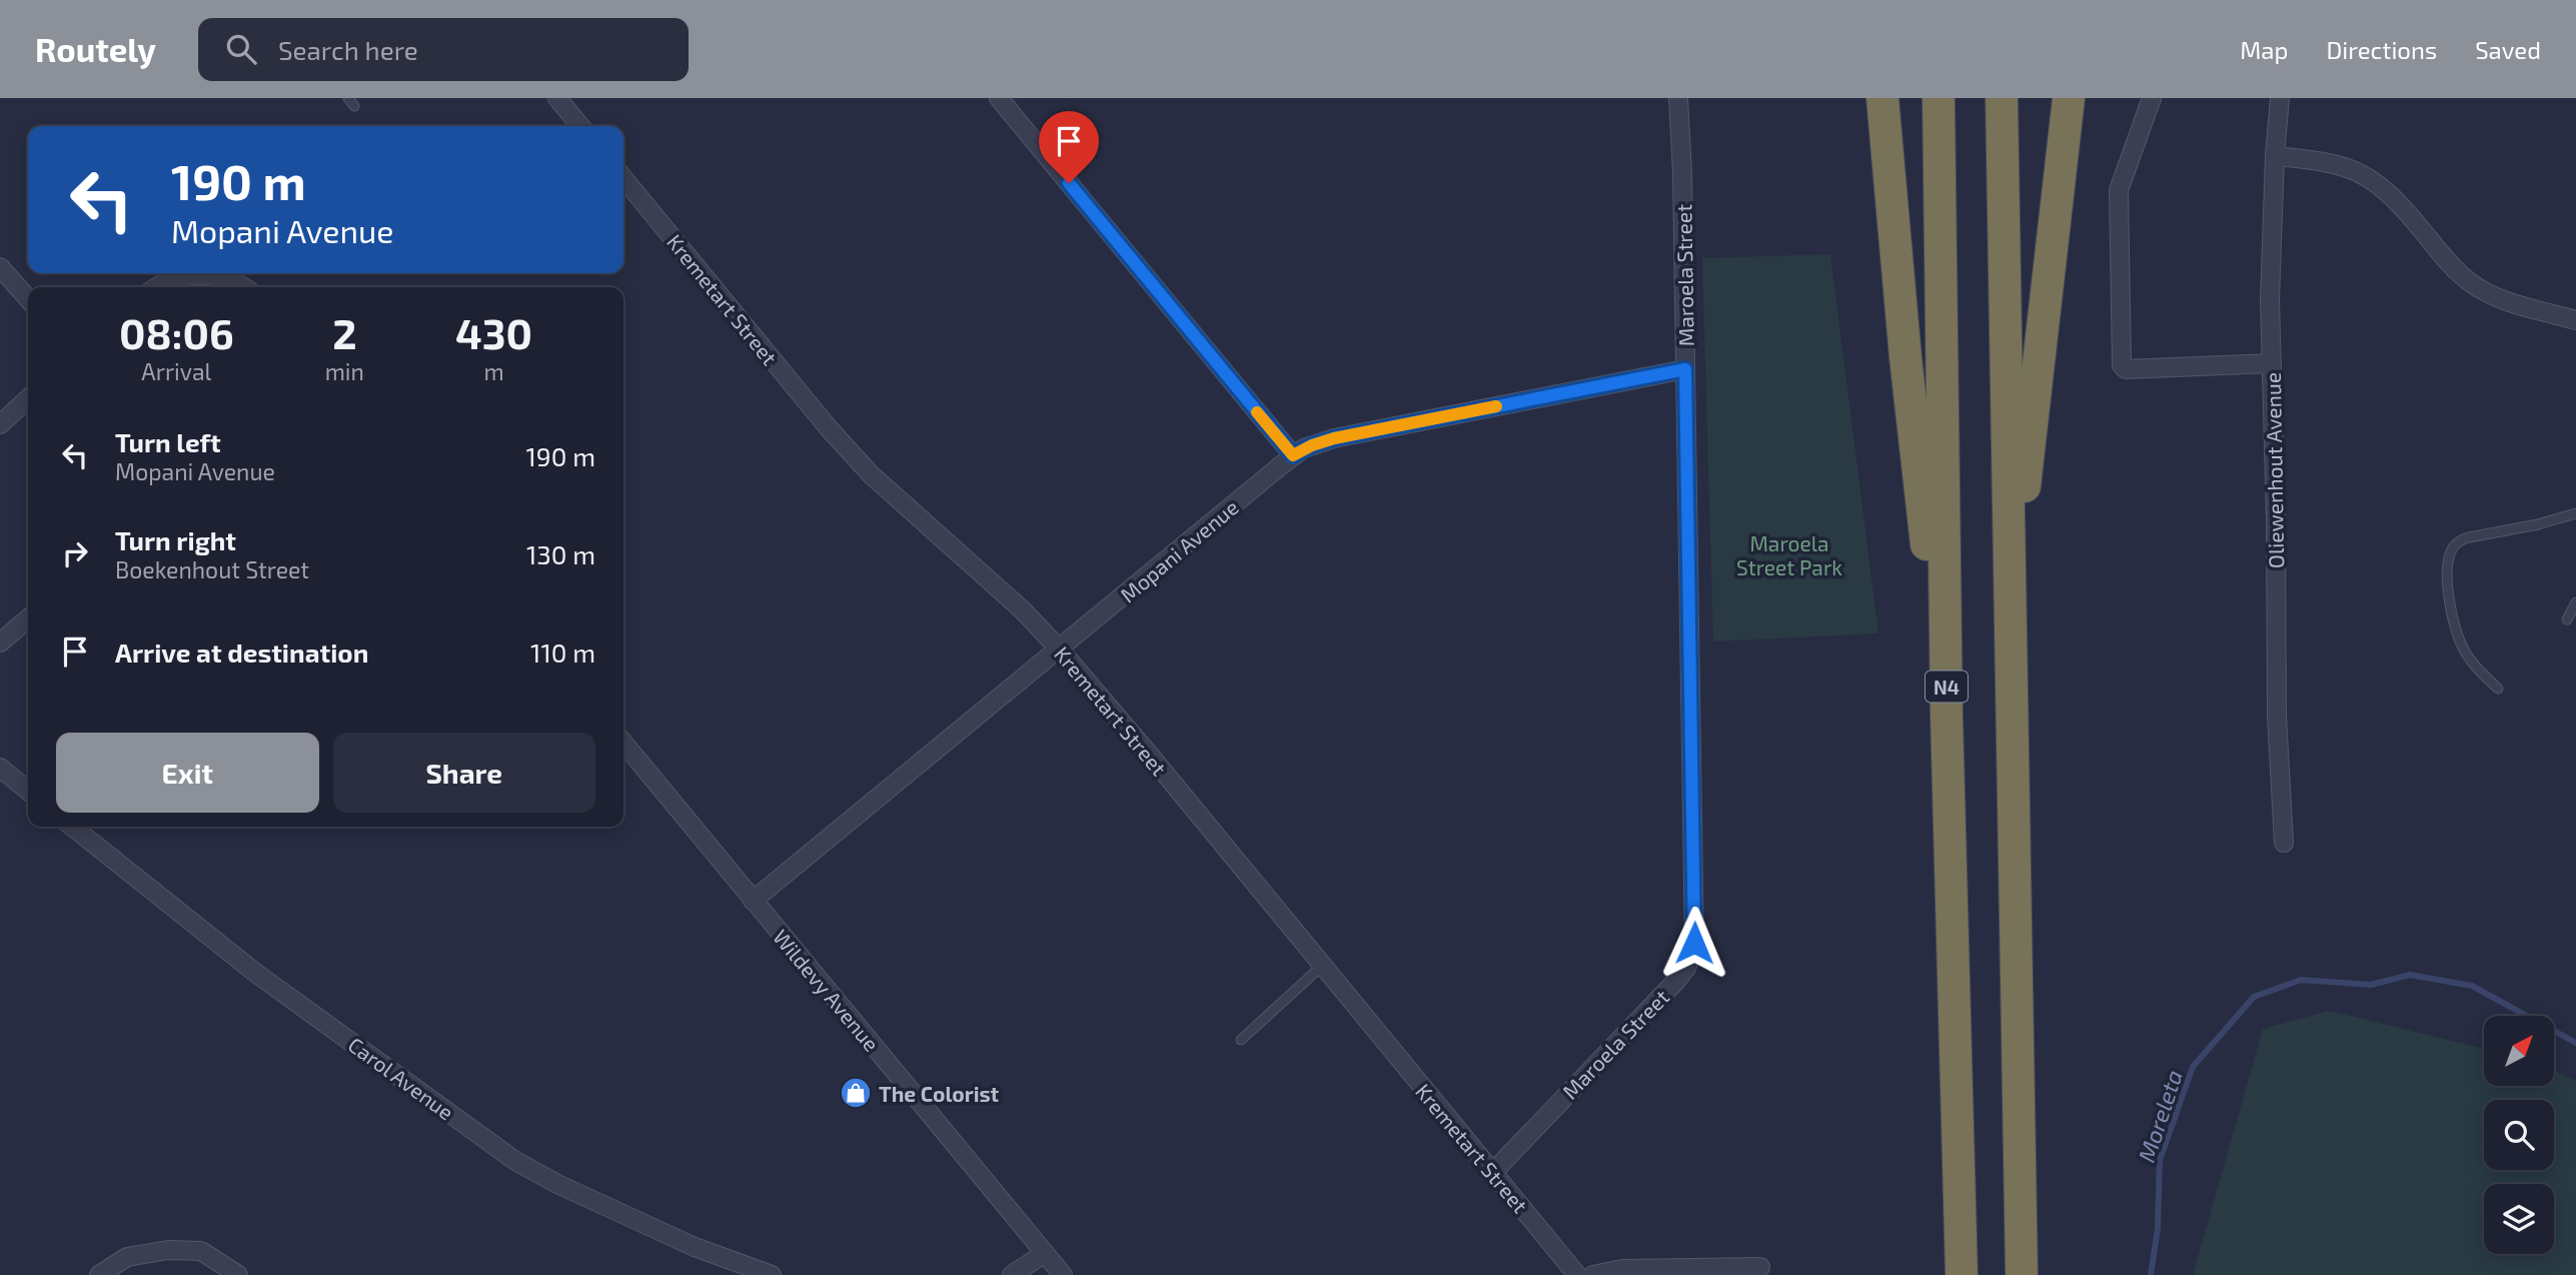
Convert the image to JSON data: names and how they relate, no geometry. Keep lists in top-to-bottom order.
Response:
{
  "streets": {
    "highway": ["N4"],
    "street": [
      "Maroela Street",
      "Kremetart Street",
      "Oliewenhout Avenue",
      "Mopani Avenue",
      "Wildevy Avenue",
      "Carol Avenue"
    ]
  },
  "crossings": [
    ["Maroela Street", "Kremetart Street"],
    ["Maroela Street", "Mopani Avenue"],
    ["Kremetart Street", "Mopani Avenue"],
    ["Mopani Avenue", "Wildevy Avenue"]
  ],
  "water": ["Moreleta"],
  "parks": ["Maroela Street Park"],
  "places": {
    "shop": ["The Colorist"]
  },
  "north": "top right",
  "page": {
    "header": "Routely",
    "search": "Search here",
    "nav": ["Map", "Directions", "Saved"],
    "turn": ["190 m", "Mopani Avenue"],
    "eta": [
      "08:06",
      "Arrival",
      "2",
      "min",
      "430",
      "m"
    ],
    "list": [
      {
        "name": "Turn left",
        "note": "Mopani Avenue",
        "value": "190 m"
      },
      {
        "name": "Turn right",
        "note": "Boekenhout Street",
        "value": "130 m"
      },
      {
        "name": "Arrive at destination",
        "value": "110 m"
      }
    ],
    "buttons": ["Exit", "Share"]
  }
}
